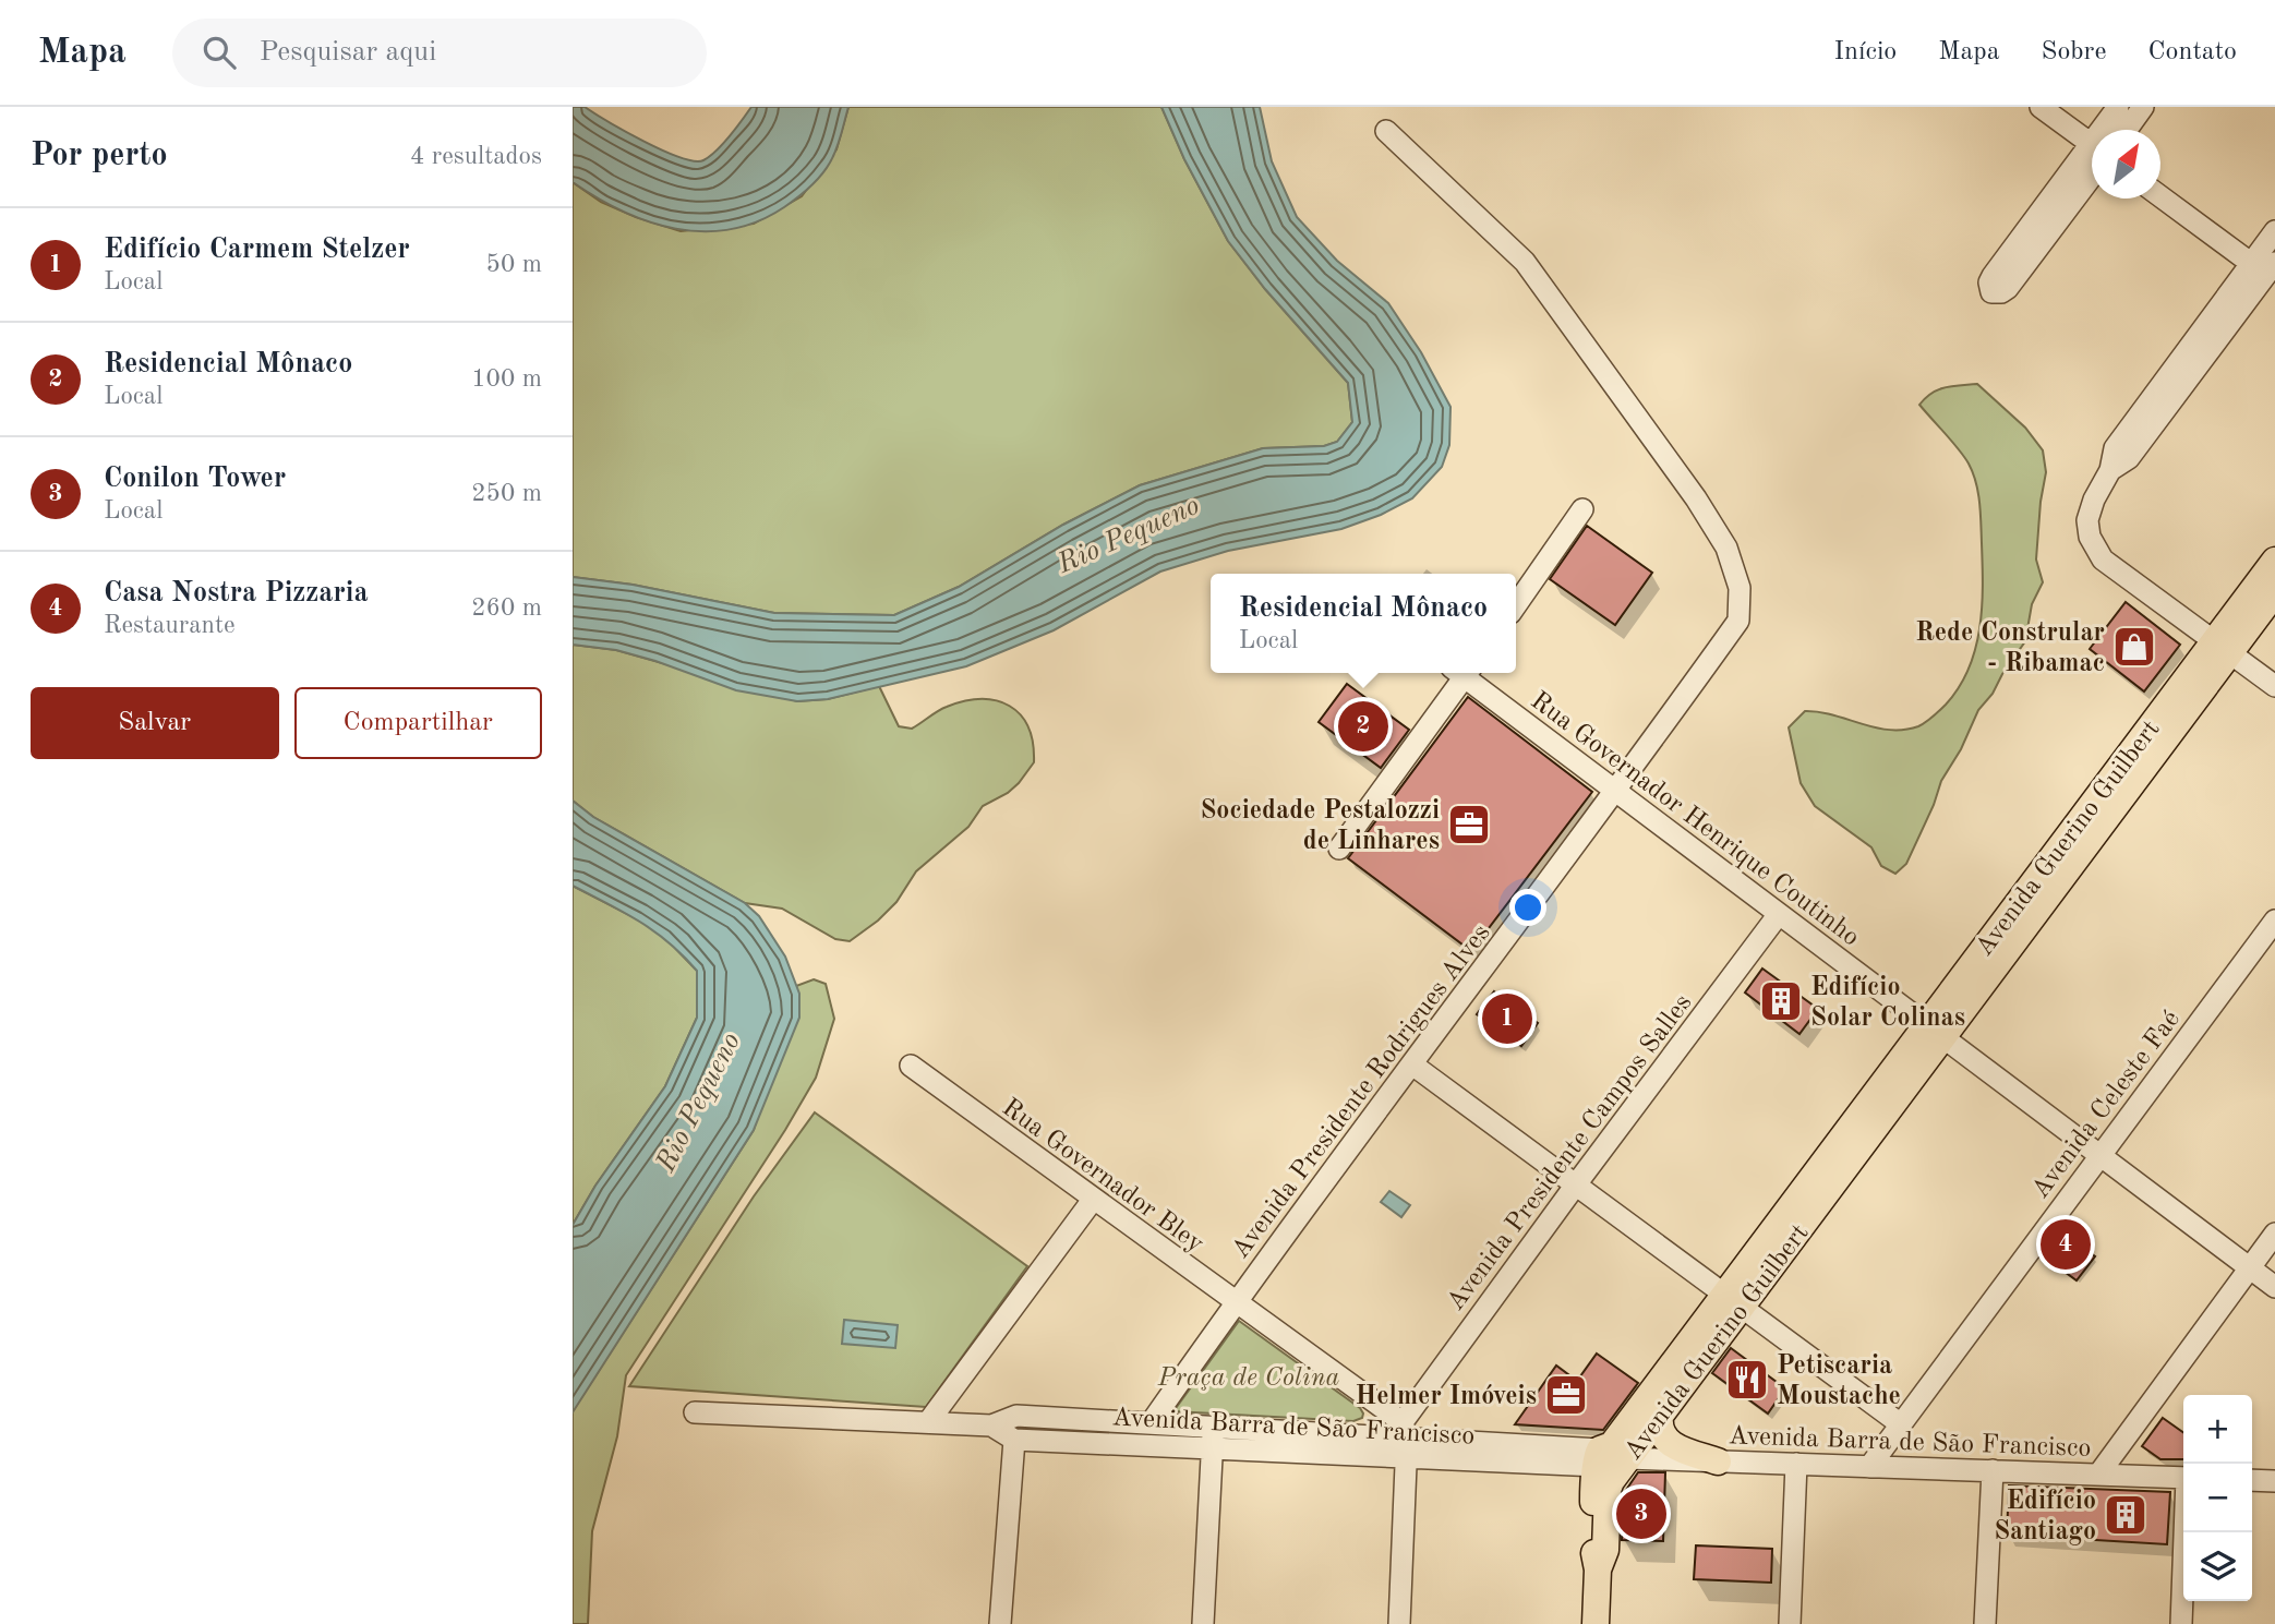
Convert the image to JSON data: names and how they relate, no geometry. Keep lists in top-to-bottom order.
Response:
{
  "streets": {
    "main road": ["Avenida Guerino Guilbert"],
    "street": [
      "Rua Governador Henrique Coutinho",
      "Avenida Presidente Rodrigues Alves",
      "Avenida Celeste Faé",
      "Avenida Presidente Campos Salles",
      "Rua Governador Bley",
      "Avenida Barra de São Francisco"
    ]
  },
  "crossings": [
    ["Rua Governador Henrique Coutinho", "Avenida Guerino Guilbert"],
    ["Rua Governador Henrique Coutinho", "Avenida Presidente Rodrigues Alves"],
    ["Rua Governador Henrique Coutinho", "Avenida Celeste Faé"],
    ["Rua Governador Henrique Coutinho", "Avenida Presidente Campos Salles"],
    ["Avenida Guerino Guilbert", "Avenida Barra de São Francisco"],
    ["Avenida Presidente Rodrigues Alves", "Rua Governador Bley"],
    ["Avenida Presidente Rodrigues Alves", "Avenida Barra de São Francisco"],
    ["Avenida Celeste Faé", "Avenida Barra de São Francisco"],
    ["Avenida Presidente Campos Salles", "Rua Governador Bley"],
    ["Avenida Presidente Campos Salles", "Avenida Barra de São Francisco"],
    ["Rua Governador Bley", "Avenida Barra de São Francisco"]
  ],
  "water": ["Rio Pequeno"],
  "parks": ["Praça de Colina"],
  "places": {
    "shop": ["Rede Constrular - Ribamac"],
    "office": ["Sociedade Pestalozzi de Linhares", "Helmer Imóveis"],
    "building": ["Edifício Solar Colinas", "Edifício Santiago"],
    "restaurant": ["Petiscaria Moustache"]
  },
  "north": "top right",
  "page": {
    "header": "Mapa",
    "search": "Pesquisar aqui",
    "nav": [
      "Início",
      "Mapa",
      "Sobre",
      "Contato"
    ],
    "heading": ["Por perto", "4 resultados"],
    "list": [
      {
        "mark": "1",
        "name": "Edifício Carmem Stelzer",
        "note": "Local",
        "value": "50 m"
      },
      {
        "mark": "2",
        "name": "Residencial Mônaco",
        "note": "Local",
        "value": "100 m"
      },
      {
        "mark": "3",
        "name": "Conilon Tower",
        "note": "Local",
        "value": "250 m"
      },
      {
        "mark": "4",
        "name": "Casa Nostra Pizzaria",
        "note": "Restaurante",
        "value": "260 m"
      }
    ],
    "popup": ["Residencial Mônaco", "Local"],
    "buttons": ["Salvar", "Compartilhar"],
    "pins": [
      "2",
      "1",
      "4",
      "3"
    ],
    "map_buttons": ["+", "−"]
  }
}
